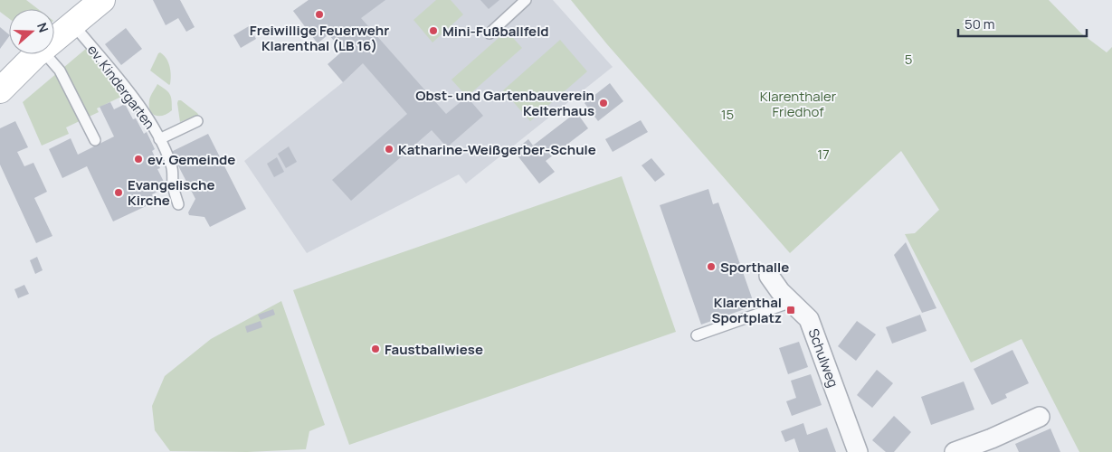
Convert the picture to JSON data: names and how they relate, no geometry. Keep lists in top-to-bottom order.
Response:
{
  "streets": {
    "street": ["Schulweg"],
    "lane": ["ev. Kindergarten"]
  },
  "parks": [
    "5",
    "Klarenthaler Friedhof",
    "15",
    "17"
  ],
  "places": {
    "other": [
      "Freiwillige Feuerwehr Klarenthal (LB 16)",
      "Mini-Fußballfeld",
      "Obst- und Gartenbauverein Kelterhaus",
      "Katharine-Weißgerber-Schule",
      "ev. Gemeinde",
      "Evangelische Kirche",
      "Sporthalle",
      "Faustballwiese"
    ],
    "transit": ["Klarenthal Sportplatz"]
  },
  "scale_bar": "50 m",
  "north": "right"
}
